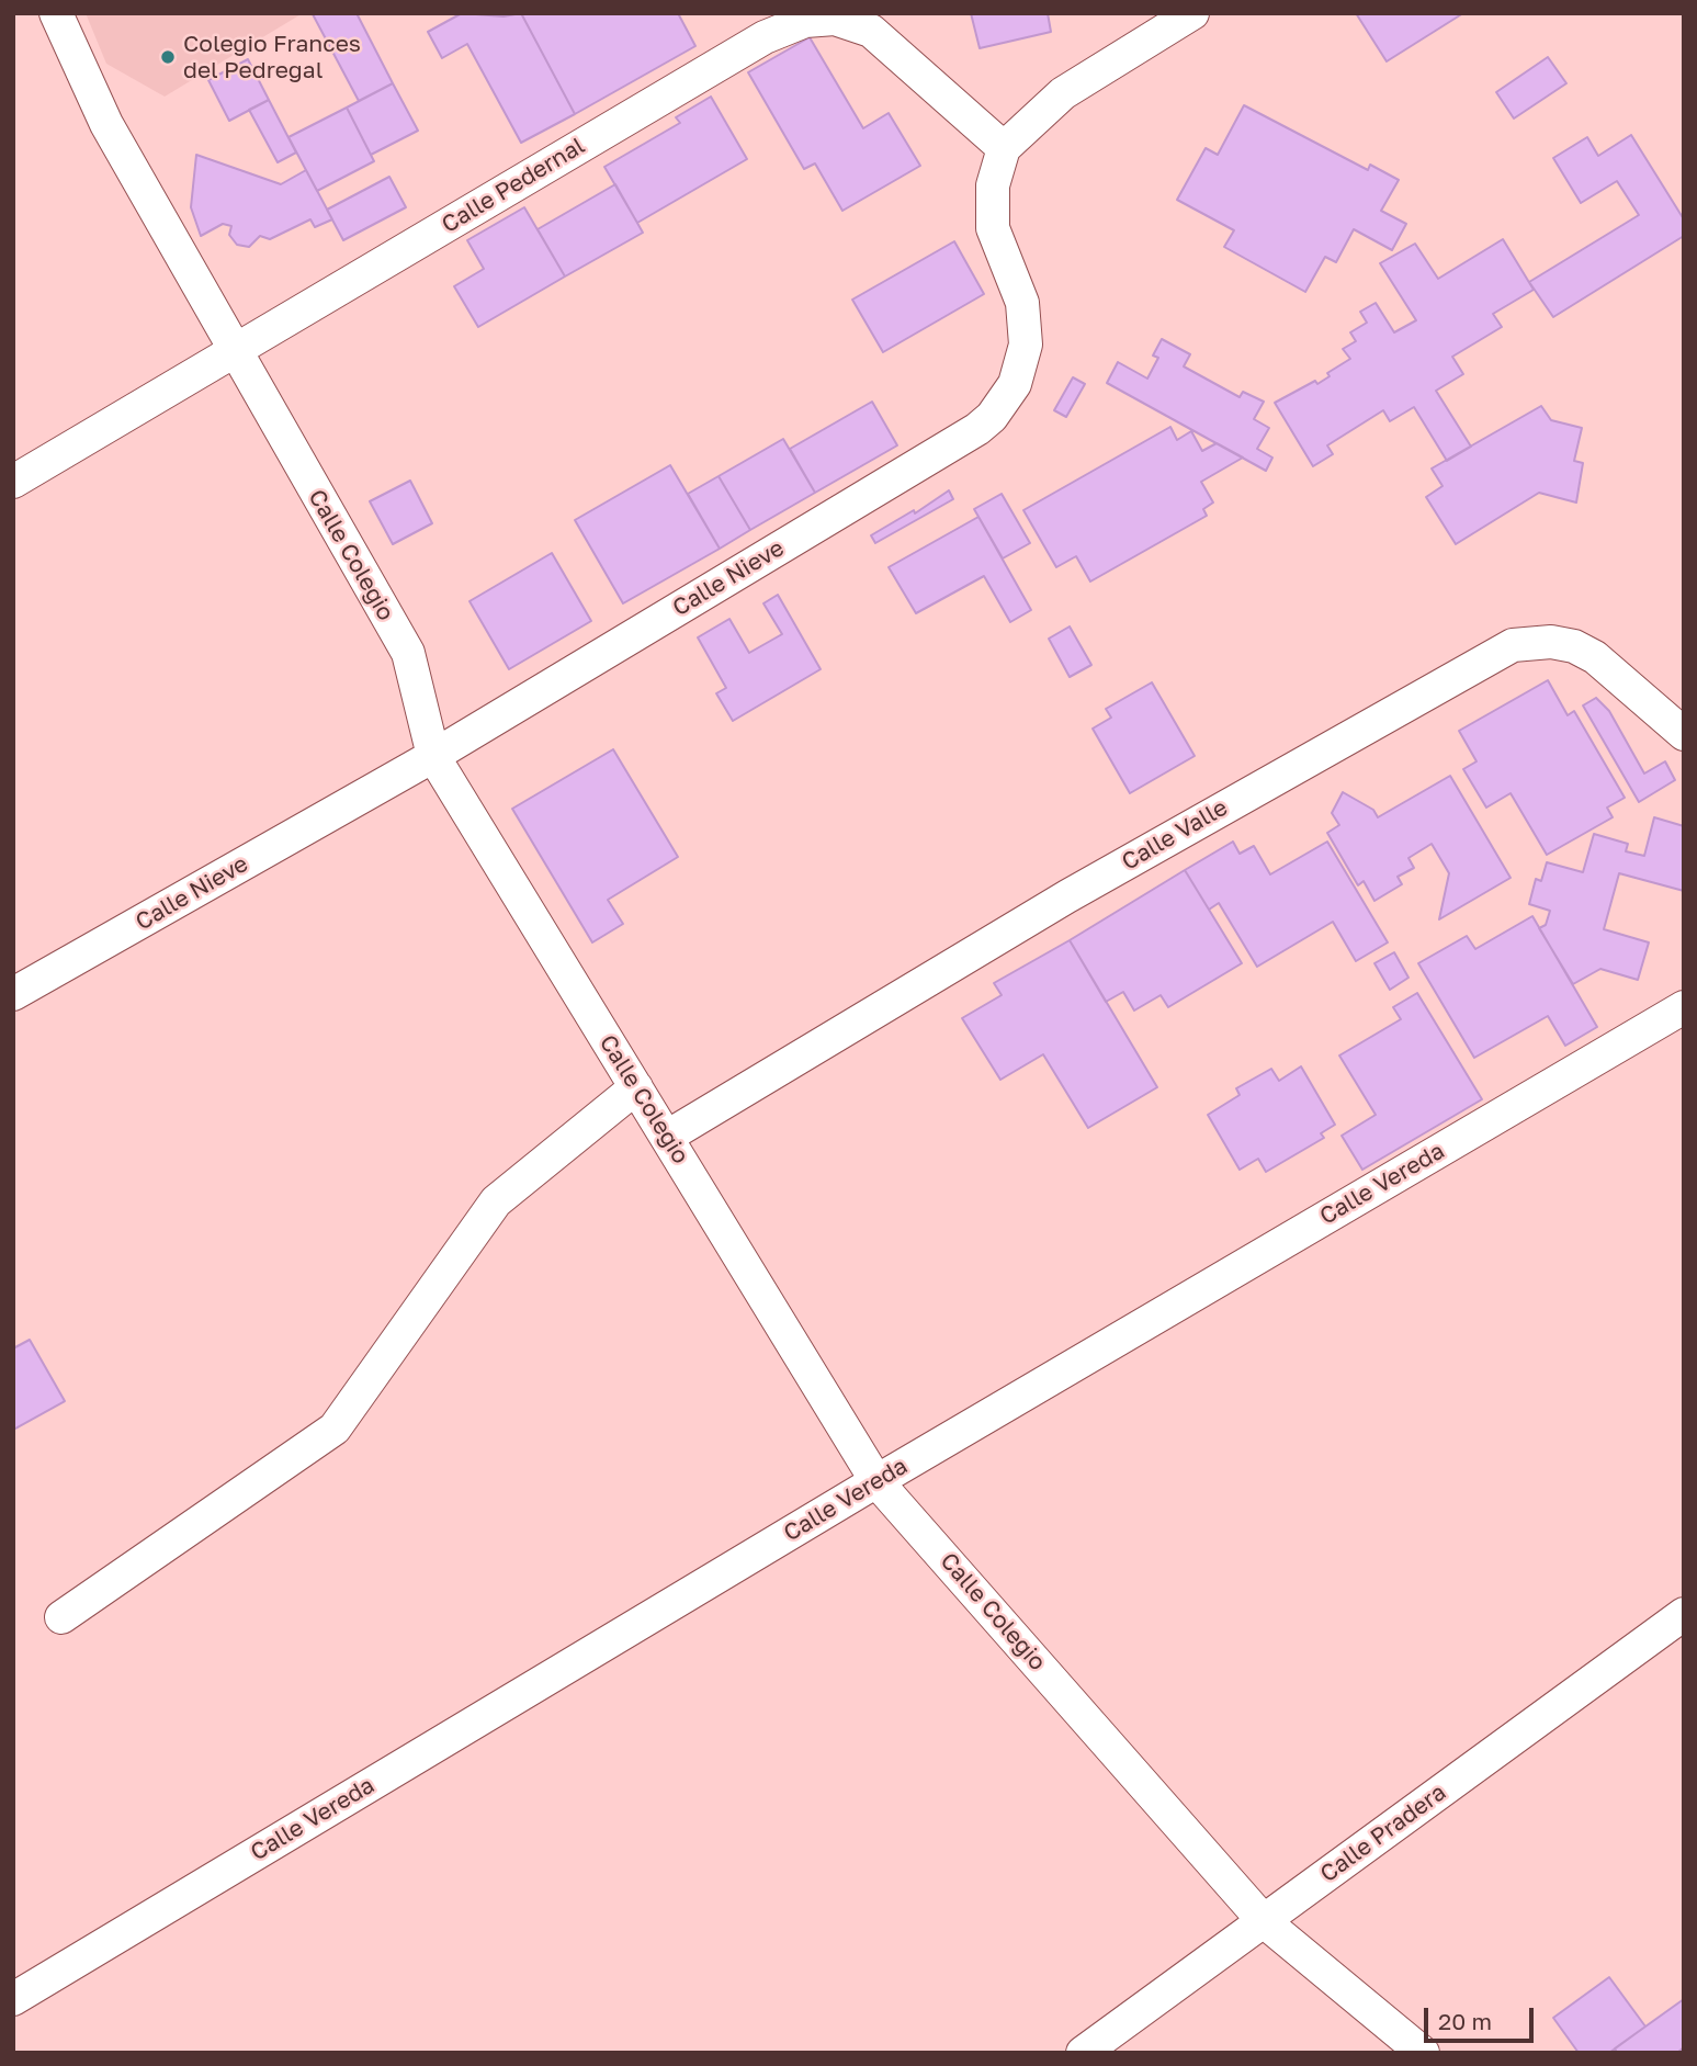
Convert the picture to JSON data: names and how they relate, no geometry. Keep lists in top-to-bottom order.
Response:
{
  "streets": {
    "street": [
      "Calle Pedernal",
      "Calle Colegio",
      "Calle Nieve",
      "Calle Valle",
      "Calle Vereda",
      "Calle Pradera"
    ]
  },
  "crossings": [
    ["Calle Pedernal", "Calle Colegio"],
    ["Calle Pedernal", "Calle Nieve"],
    ["Calle Colegio", "Calle Nieve"],
    ["Calle Colegio", "Calle Valle"],
    ["Calle Colegio", "Calle Vereda"],
    ["Calle Colegio", "Calle Pradera"]
  ],
  "places": ["Colegio Frances del Pedregal"],
  "scale_bar": "20 m"
}
